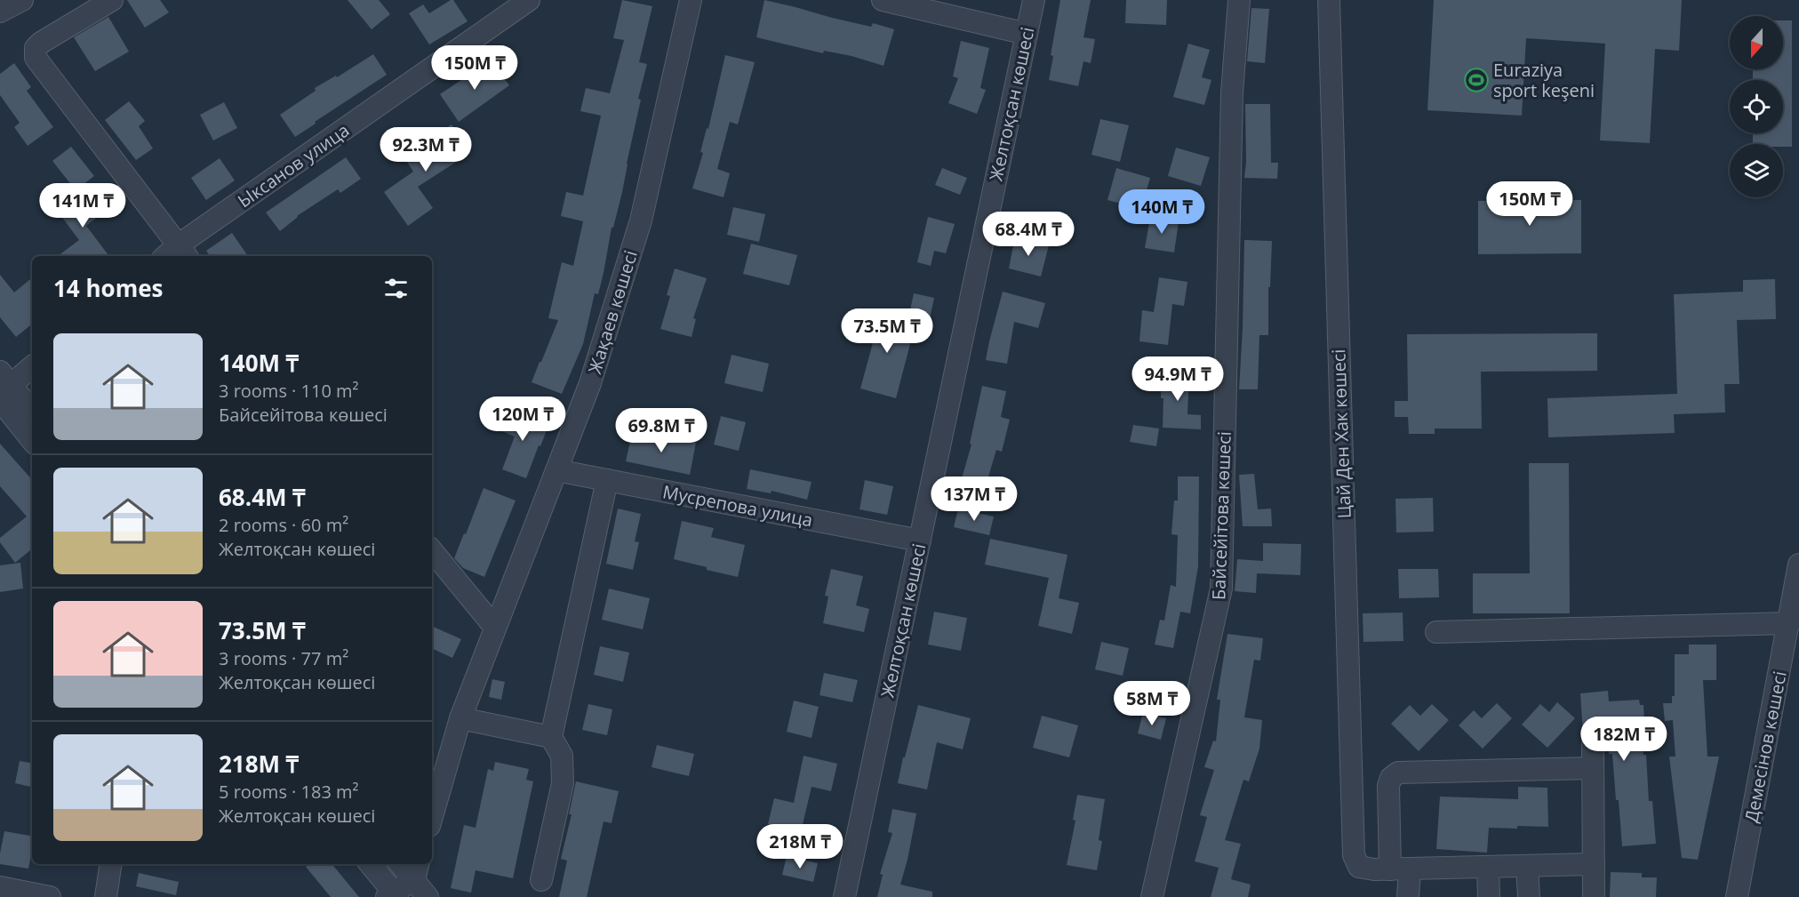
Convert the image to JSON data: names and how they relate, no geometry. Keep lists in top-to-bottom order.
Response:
{
  "streets": {
    "street": [
      "Желтоқсан көшесі",
      "Ыксанов улица",
      "Жақаев көшесі",
      "Цай Ден Хак көшесі",
      "Мусрепова улица",
      "Байсейітова көшесі",
      "Демесінов көшесі"
    ]
  },
  "crossings": [
    ["Желтоқсан көшесі", "Мусрепова улица"],
    ["Жақаев көшесі", "Мусрепова улица"]
  ],
  "places": {
    "sports": ["Euraziya sport keşeni"]
  },
  "north": "bottom",
  "page": {
    "price": [
      "150M ₸",
      "92.3M ₸",
      "150M ₸",
      "141M ₸",
      "140M ₸",
      "68.4M ₸",
      "73.5M ₸",
      "94.9M ₸",
      "120M ₸",
      "69.8M ₸",
      "137M ₸",
      "58M ₸",
      "182M ₸",
      "218M ₸"
    ],
    "heading": "14 homes",
    "list": [
      {
        "name": "140M ₸",
        "note": "3 rooms · 110 m² · Байсейітова көшесі"
      },
      {
        "name": "68.4M ₸",
        "note": "2 rooms · 60 m² · Желтоқсан көшесі"
      },
      {
        "name": "73.5M ₸",
        "note": "3 rooms · 77 m² · Желтоқсан көшесі"
      },
      {
        "name": "218M ₸",
        "note": "5 rooms · 183 m² · Желтоқсан көшесі"
      }
    ]
  }
}
